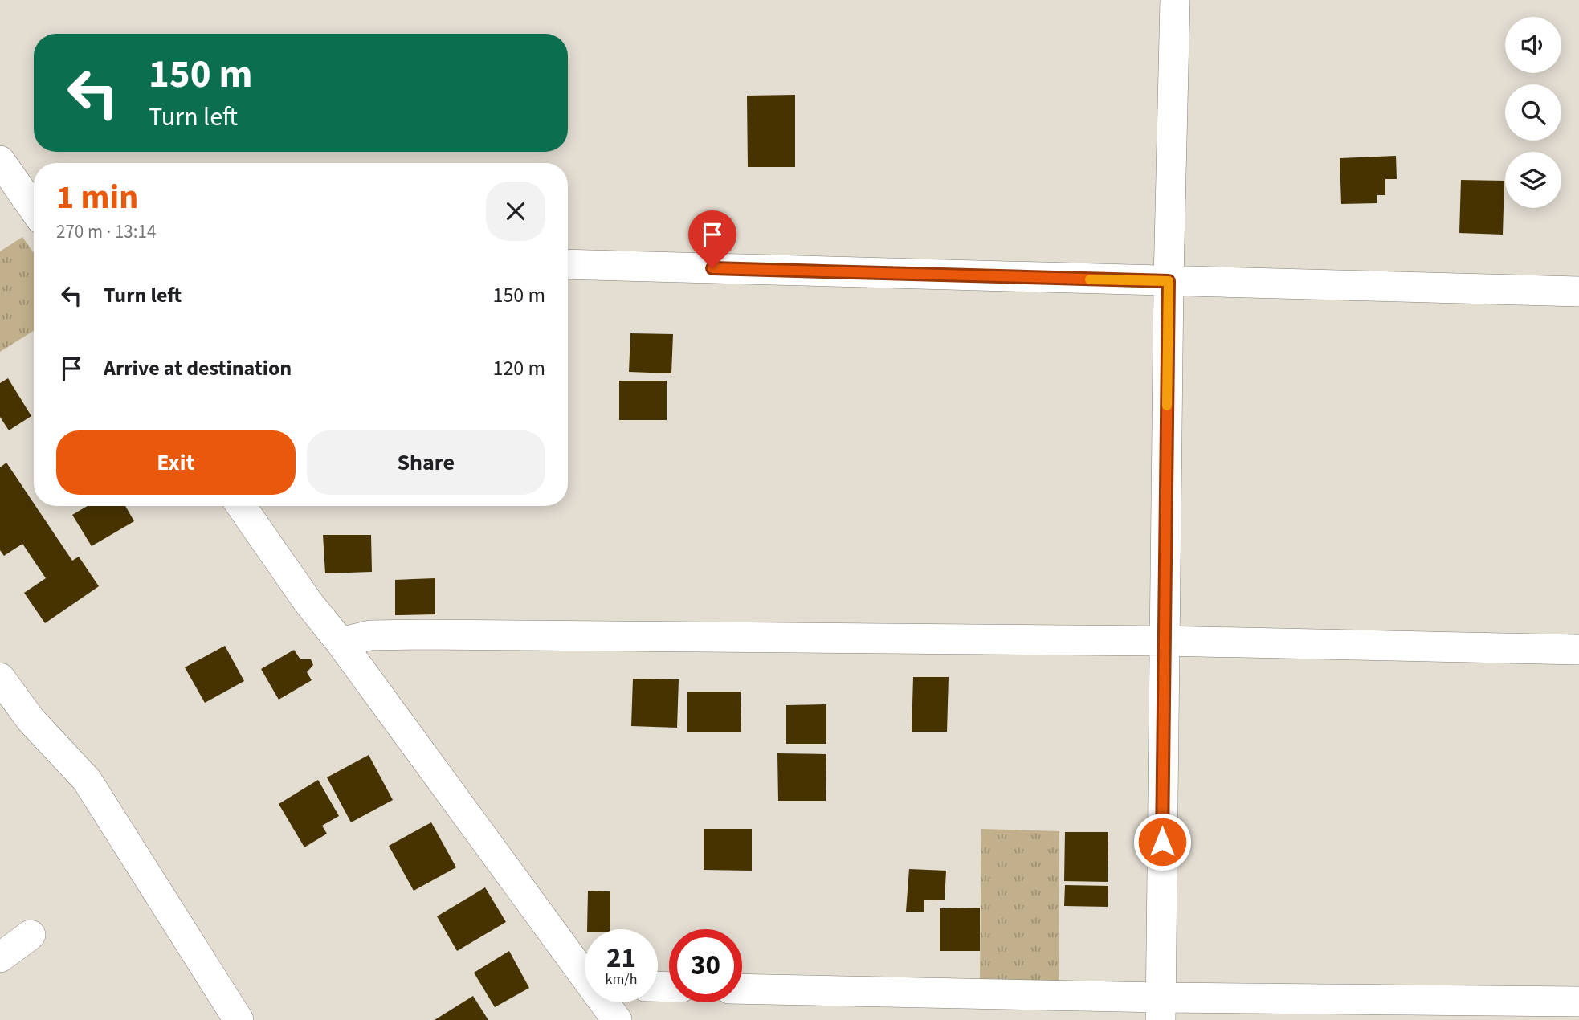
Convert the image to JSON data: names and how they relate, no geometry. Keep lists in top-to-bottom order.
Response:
{
  "page": {
    "turn": ["150 m", "Turn left"],
    "heading": ["1 min", "270 m · 13:14"],
    "list": [
      {
        "name": "Turn left",
        "value": "150 m"
      },
      {
        "name": "Arrive at destination",
        "value": "120 m"
      }
    ],
    "buttons": ["Exit", "Share"],
    "speed": "21 km/h",
    "limit": "30"
  }
}
